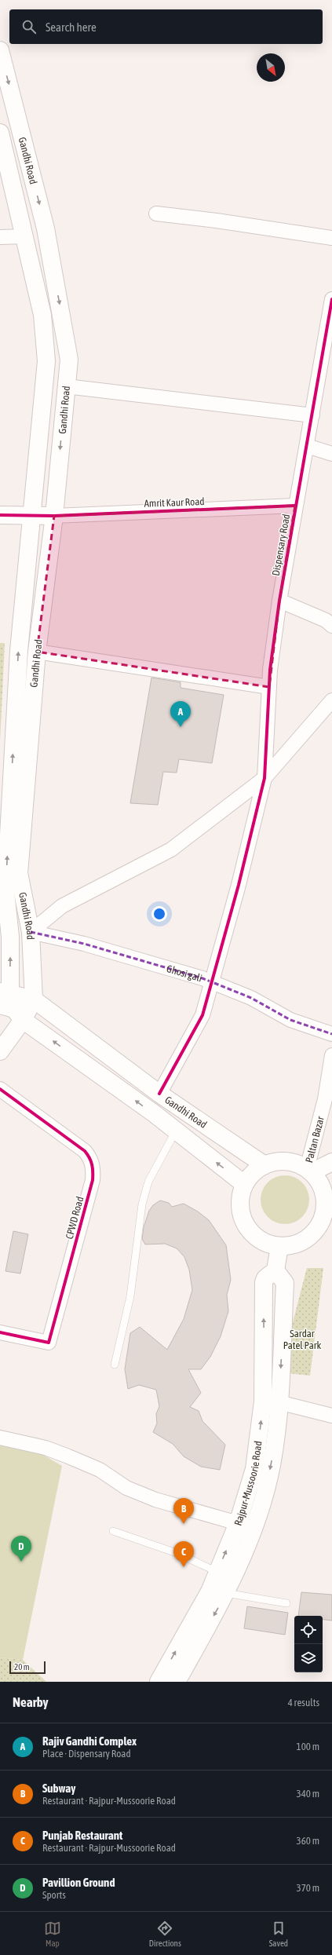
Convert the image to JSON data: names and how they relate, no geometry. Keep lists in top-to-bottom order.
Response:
{
  "streets": {
    "main road": ["Gandhi Road", "Rajpur-Mussoorie Road"],
    "street": [
      "Amrit Kaur Road",
      "Dispensary Road",
      "Ghosi gali",
      "Paltan Bazar",
      "CPWD Road"
    ]
  },
  "crossings": [
    ["Gandhi Road", "Amrit Kaur Road"],
    ["Gandhi Road", "Dispensary Road"],
    ["Gandhi Road", "Ghosi gali"],
    ["Gandhi Road", "Paltan Bazar"],
    ["Amrit Kaur Road", "Dispensary Road"],
    ["Dispensary Road", "Ghosi gali"]
  ],
  "parks": ["Sardar Patel Park"],
  "scale_bar": "20 m",
  "north": "bottom right",
  "page": {
    "search": "Search here",
    "pins": [
      "A",
      "B",
      "D",
      "C"
    ],
    "scale": "20 m",
    "heading": ["Nearby", "4 results"],
    "list": [
      {
        "mark": "A",
        "name": "Rajiv Gandhi Complex",
        "note": "Place · Dispensary Road",
        "value": "100 m"
      },
      {
        "mark": "B",
        "name": "Subway",
        "note": "Restaurant · Rajpur-Mussoorie Road",
        "value": "340 m"
      },
      {
        "mark": "C",
        "name": "Punjab Restaurant",
        "note": "Restaurant · Rajpur-Mussoorie Road",
        "value": "360 m"
      },
      {
        "mark": "D",
        "name": "Pavillion Ground",
        "note": "Sports",
        "value": "370 m"
      }
    ],
    "nav": ["Map", "Directions", "Saved"]
  }
}
